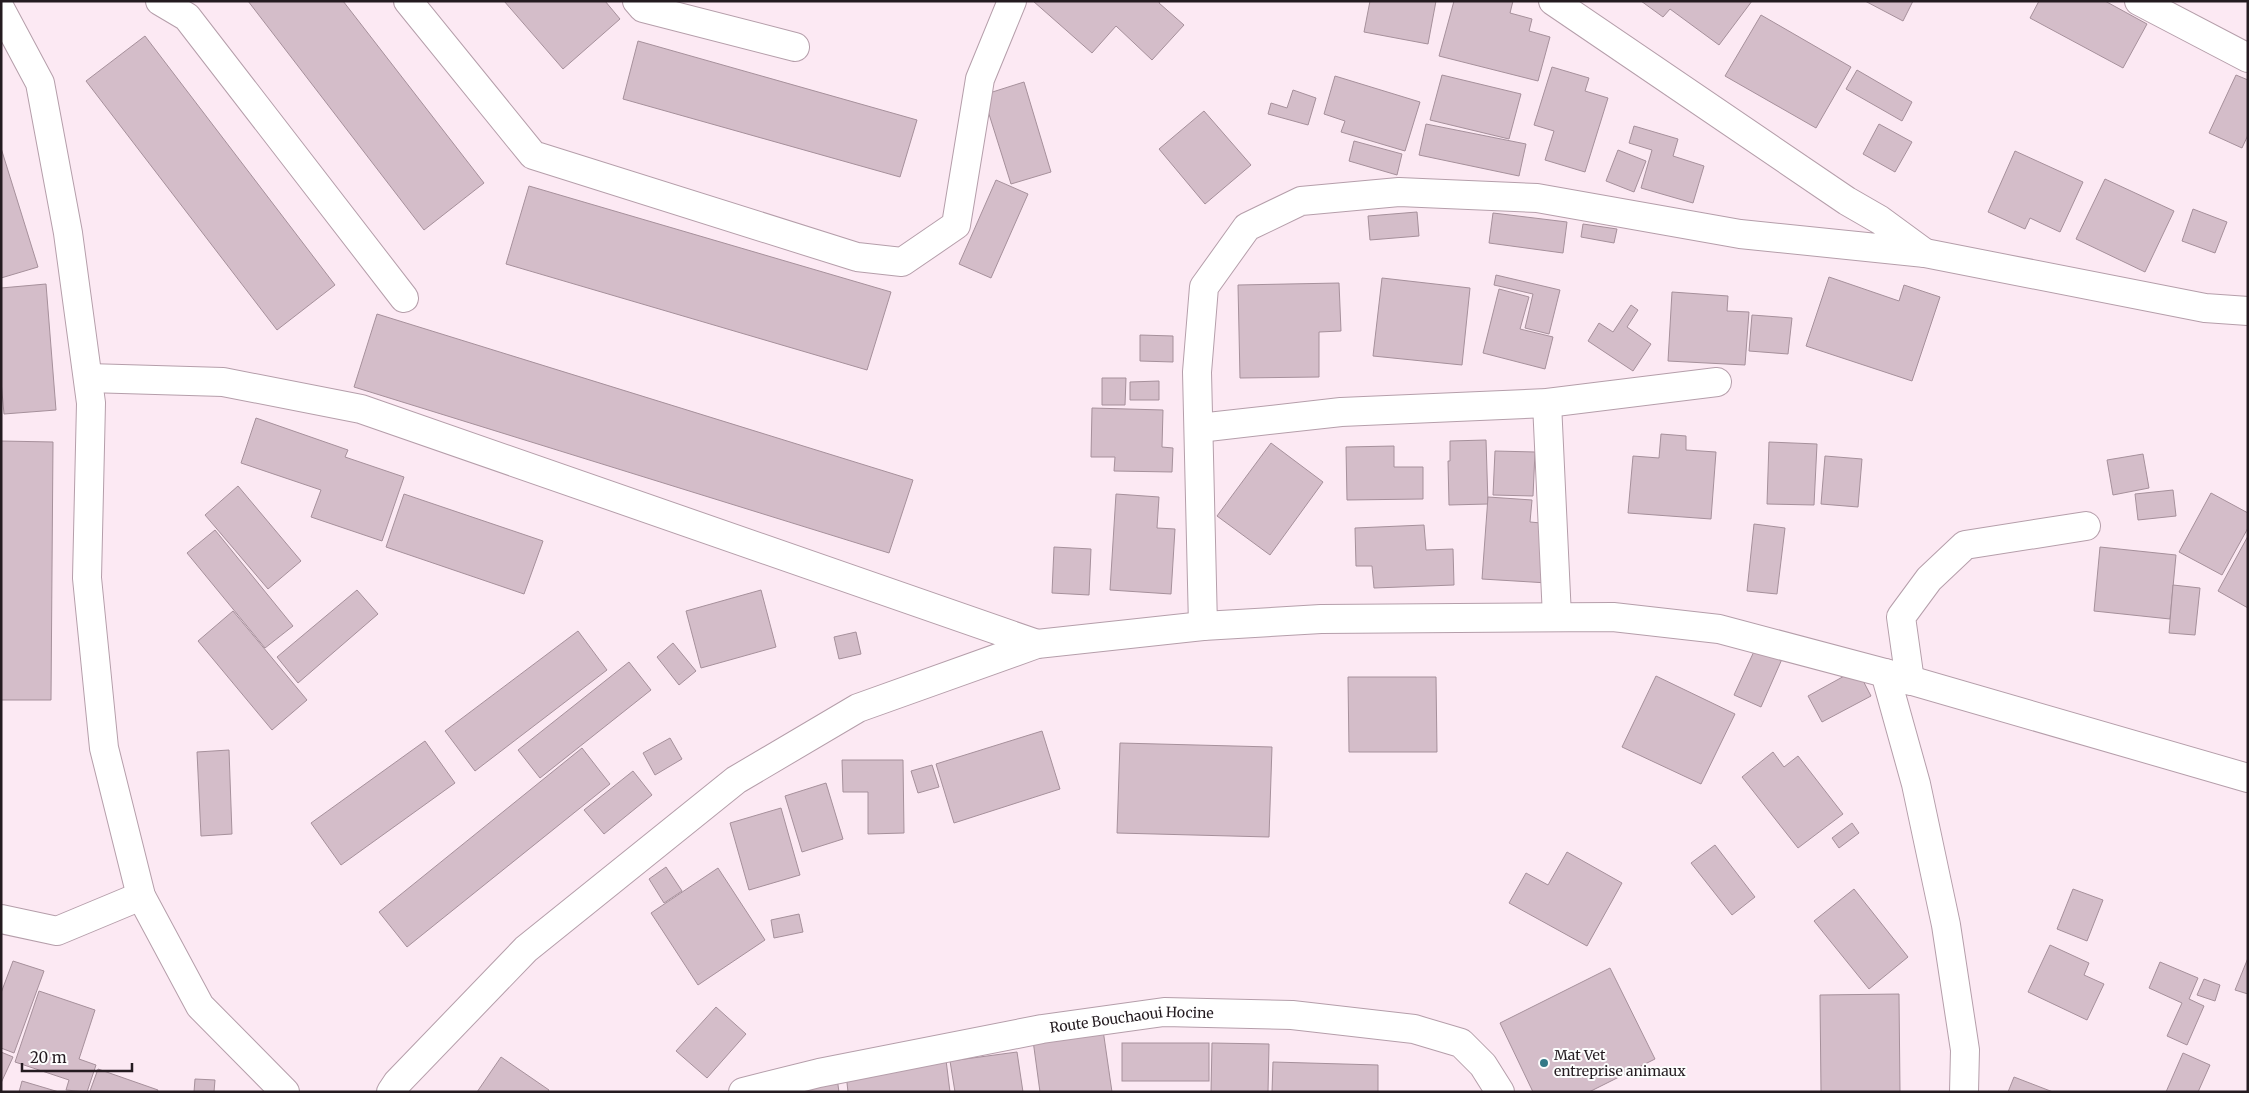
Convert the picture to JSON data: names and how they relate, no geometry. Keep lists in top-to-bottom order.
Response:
{
  "streets": {
    "street": ["Route Bouchaoui Hocine"]
  },
  "places": ["Mat Vet entreprise animaux"],
  "scale_bar": "20 m"
}
